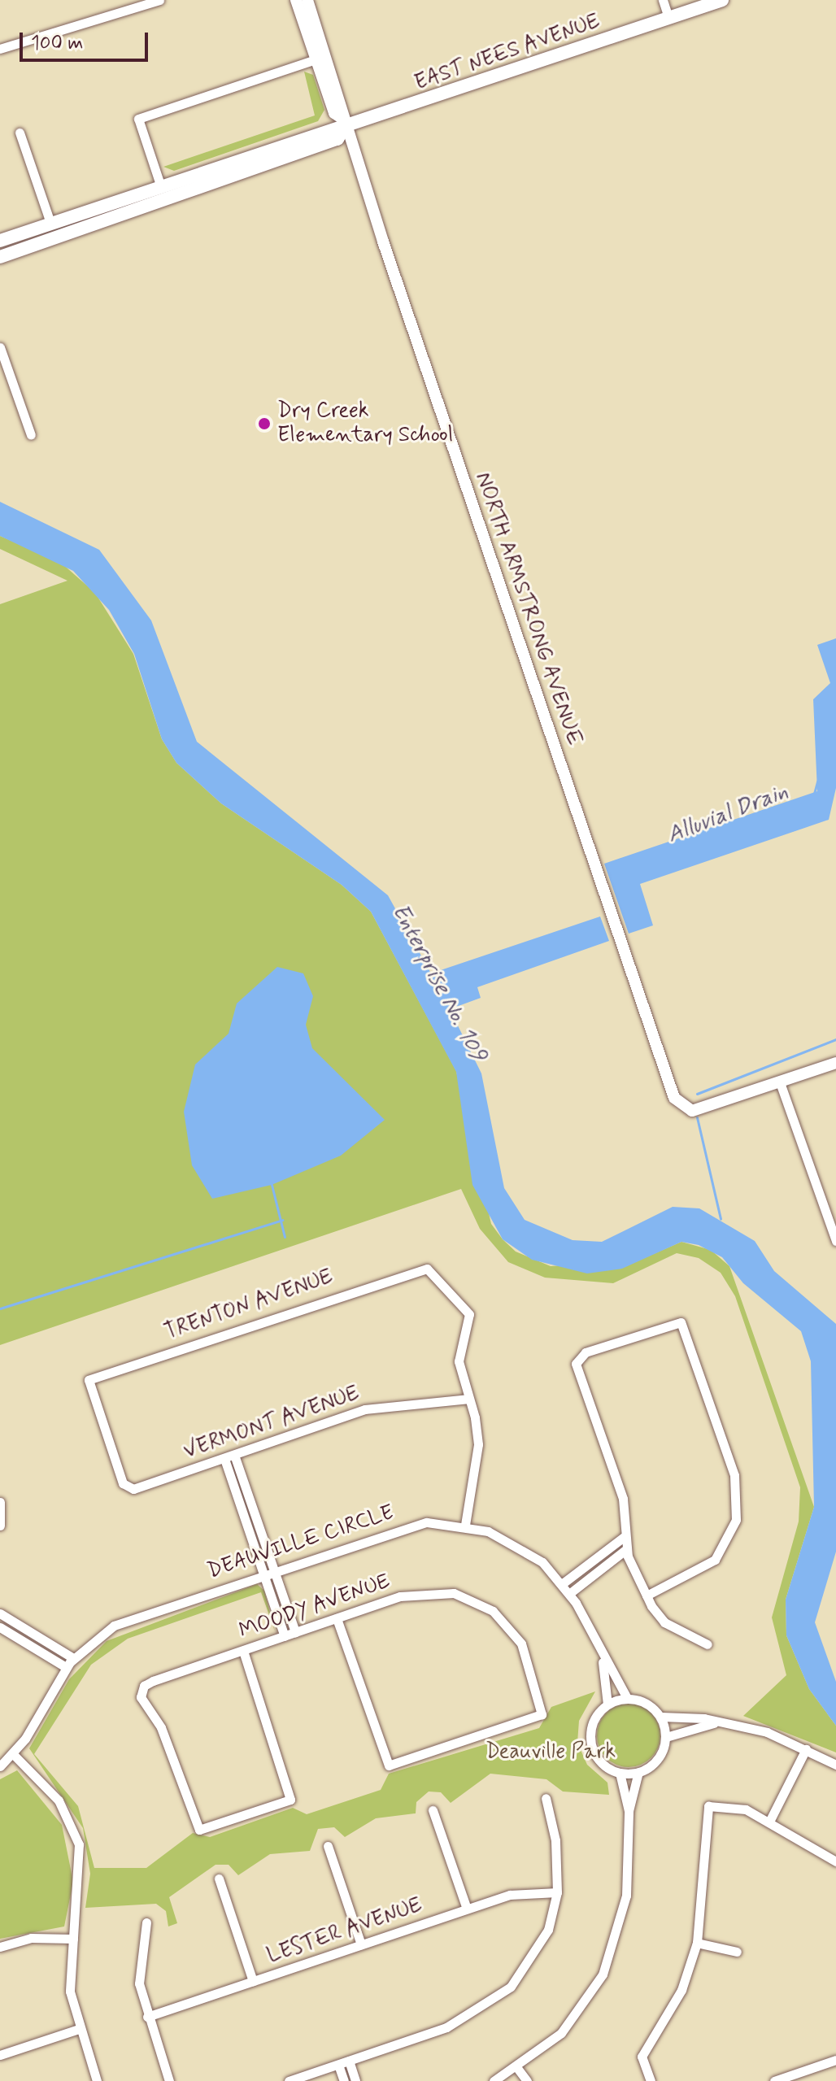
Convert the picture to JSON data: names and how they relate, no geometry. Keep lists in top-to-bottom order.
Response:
{
  "streets": {
    "main road": ["EAST NEES AVENUE"],
    "street": [
      "NORTH ARMSTRONG AVENUE",
      "TRENTON AVENUE",
      "VERMONT AVENUE",
      "DEAUVILLE CIRCLE",
      "MOODY AVENUE",
      "LESTER AVENUE"
    ]
  },
  "crossings": [
    ["EAST NEES AVENUE", "NORTH ARMSTRONG AVENUE"],
    ["TRENTON AVENUE", "VERMONT AVENUE"]
  ],
  "water": ["Alluvial Drain", "Enterprise No. 109"],
  "parks": ["Deauville Park"],
  "places": ["Dry Creek Elementary School"],
  "scale_bar": "100 m"
}
